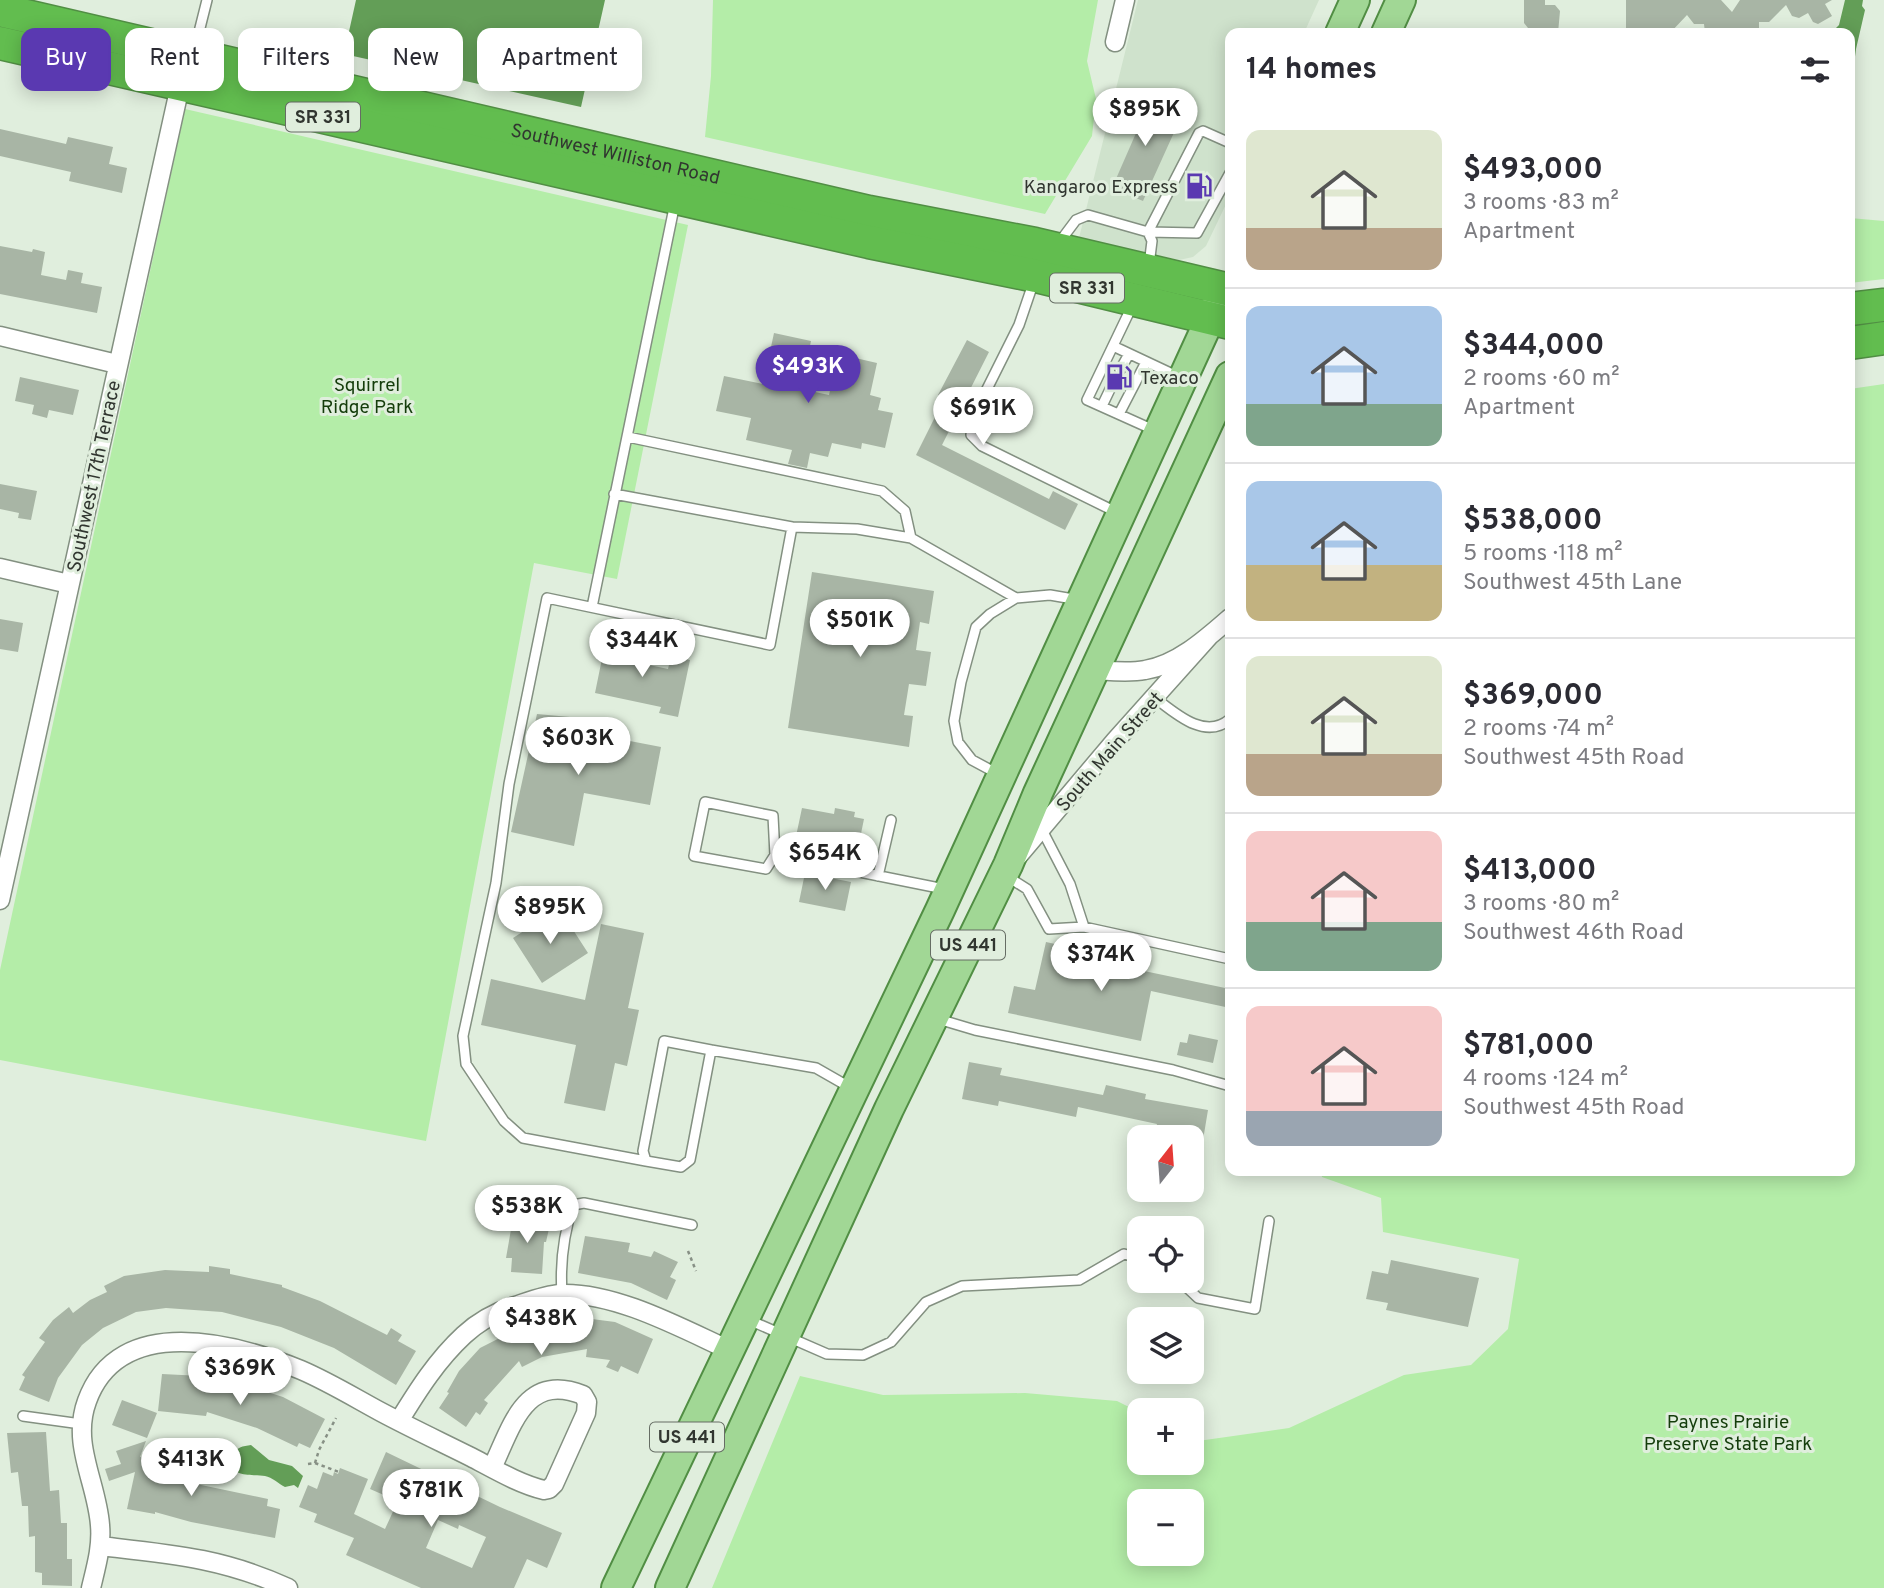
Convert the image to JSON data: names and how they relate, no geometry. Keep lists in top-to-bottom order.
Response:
{
  "streets": {
    "highway": ["SR 331", "Southwest Williston Road"],
    "main road": ["US 441"],
    "street": ["Southwest 17th Terrace", "South Main Street"]
  },
  "crossings": [
    ["Southwest Williston Road", "US 441"],
    ["South Main Street", "US 441"]
  ],
  "parks": ["Squirrel Ridge Park", "Paynes Prairie Preserve State Park"],
  "places": {
    "fuel station": ["Kangaroo Express", "Texaco"]
  },
  "north": "top",
  "page": {
    "chip": [
      "Buy",
      "Rent",
      "Filters",
      "New",
      "Apartment"
    ],
    "heading": "14 homes",
    "price": [
      "$895K",
      "$493K",
      "$691K",
      "$501K",
      "$344K",
      "$603K",
      "$654K",
      "$895K",
      "$374K",
      "$538K",
      "$438K",
      "$369K",
      "$413K",
      "$781K"
    ],
    "list": [
      {
        "name": "$493,000",
        "note": "3 rooms · 83 m² · Apartment"
      },
      {
        "name": "$344,000",
        "note": "2 rooms · 60 m² · Apartment"
      },
      {
        "name": "$538,000",
        "note": "5 rooms · 118 m² · Southwest 45th Lane"
      },
      {
        "name": "$369,000",
        "note": "2 rooms · 74 m² · Southwest 45th Road"
      },
      {
        "name": "$413,000",
        "note": "3 rooms · 80 m² · Southwest 46th Road"
      },
      {
        "name": "$781,000",
        "note": "4 rooms · 124 m² · Southwest 45th Road"
      }
    ],
    "map_buttons": ["+", "−"]
  }
}
